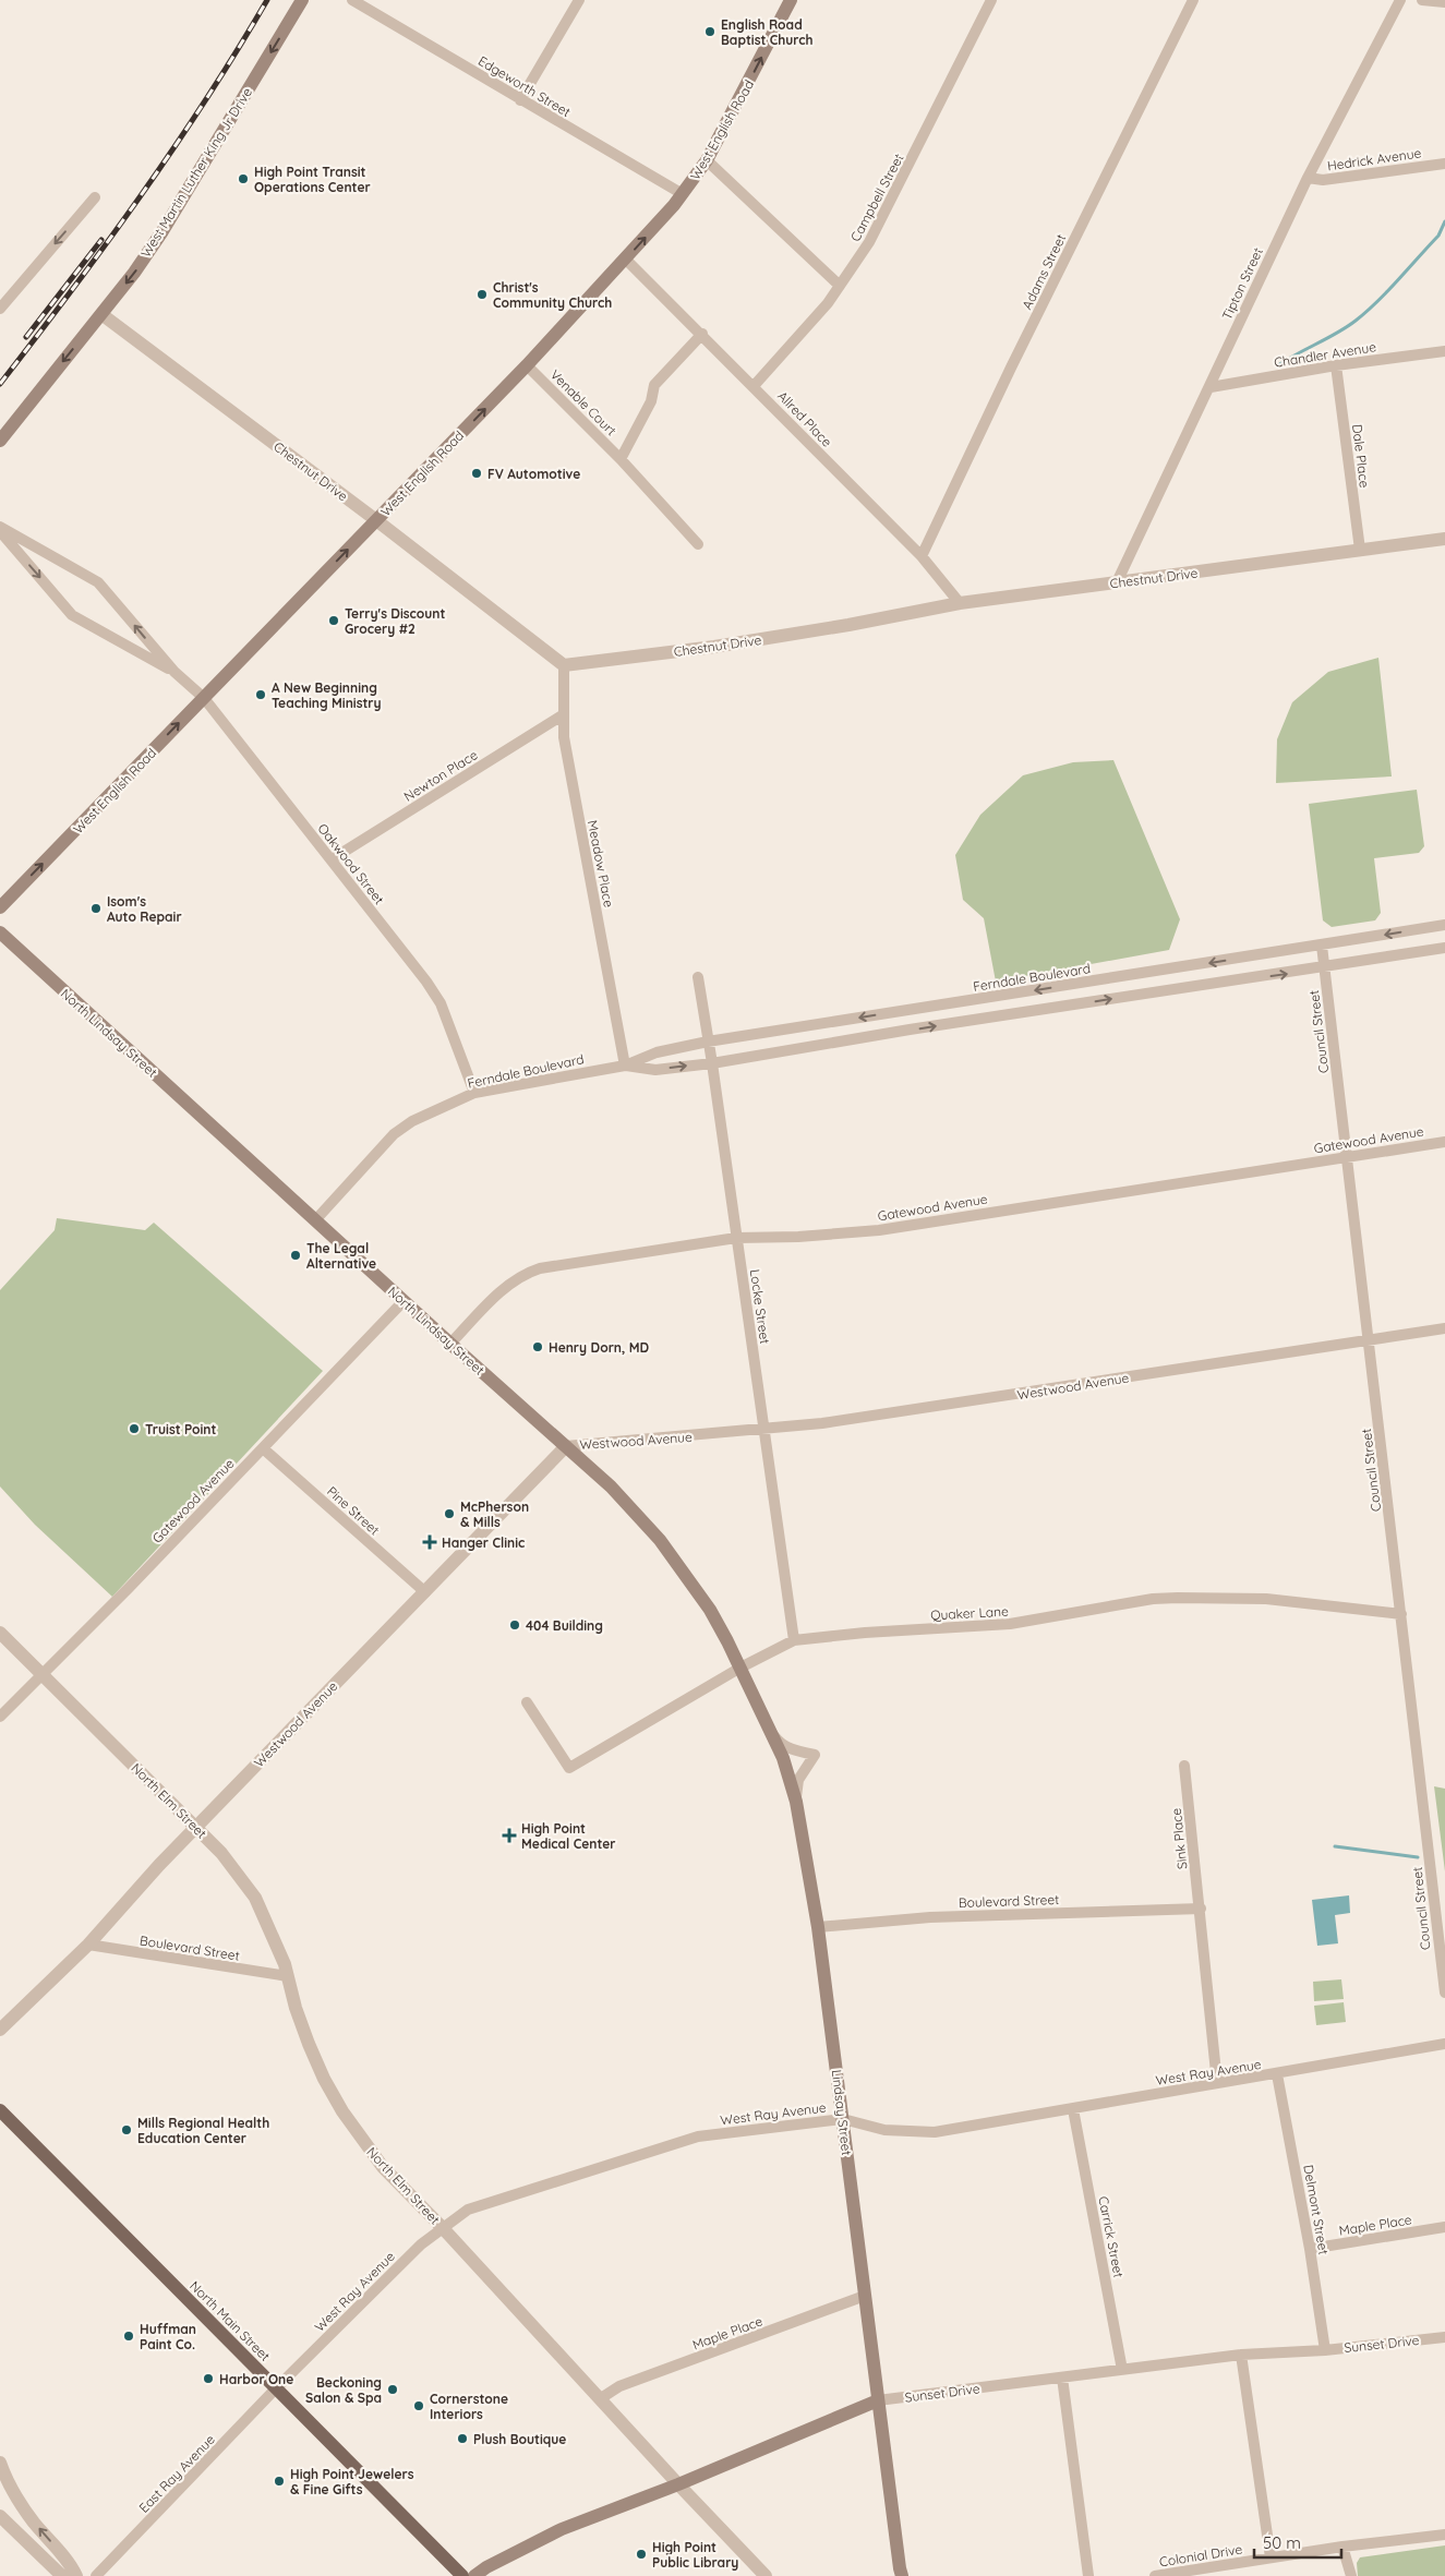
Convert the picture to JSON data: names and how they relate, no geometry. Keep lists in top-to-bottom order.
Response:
{
  "streets": {
    "main road": [
      "West English Road",
      "West Martin Luther King Jr Drive",
      "North Lindsay Street",
      "Lindsay Street",
      "North Main Street",
      "Sunset Drive"
    ],
    "street": [
      "Edgeworth Street",
      "Hedrick Avenue",
      "Campbell Street",
      "Adams Street",
      "Tipton Street",
      "Chandler Avenue",
      "Venable Court",
      "Allred Place",
      "Dale Place",
      "Chestnut Drive",
      "Newton Place",
      "Oakwood Street",
      "Meadow Place",
      "Ferndale Boulevard",
      "Council Street",
      "Gatewood Avenue",
      "Locke Street",
      "Westwood Avenue",
      "Pine Street",
      "Quaker Lane",
      "North Elm Street",
      "Sink Place",
      "Boulevard Street",
      "West Ray Avenue",
      "Delmont Street",
      "Maple Place",
      "Carrick Street",
      "East Ray Avenue",
      "Colonial Drive"
    ]
  },
  "crossings": [
    ["Edgeworth Street", "West English Road"],
    ["West English Road", "Venable Court"],
    ["West English Road", "Allred Place"],
    ["West English Road", "Chestnut Drive"],
    ["West English Road", "Oakwood Street"],
    ["Hedrick Avenue", "Tipton Street"],
    ["West Martin Luther King Jr Drive", "Chestnut Drive"],
    ["Campbell Street", "Allred Place"],
    ["Adams Street", "Allred Place"],
    ["Tipton Street", "Chandler Avenue"],
    ["Tipton Street", "Chestnut Drive"],
    ["Chandler Avenue", "Dale Place"],
    ["Venable Court", "Allred Place"],
    ["Allred Place", "Chestnut Drive"],
    ["Dale Place", "Chestnut Drive"],
    ["Chestnut Drive", "Meadow Place"],
    ["Newton Place", "Oakwood Street"],
    ["Newton Place", "Meadow Place"],
    ["Oakwood Street", "Ferndale Boulevard"],
    ["Meadow Place", "Ferndale Boulevard"],
    ["Ferndale Boulevard", "Council Street"],
    ["Ferndale Boulevard", "North Lindsay Street"],
    ["Ferndale Boulevard", "Locke Street"],
    ["Council Street", "Gatewood Avenue"],
    ["Council Street", "Westwood Avenue"],
    ["Council Street", "Quaker Lane"],
    ["North Lindsay Street", "Gatewood Avenue"],
    ["North Lindsay Street", "Westwood Avenue"],
    ["North Lindsay Street", "Quaker Lane"],
    ["North Lindsay Street", "Lindsay Street"],
    ["Gatewood Avenue", "Locke Street"],
    ["Gatewood Avenue", "Pine Street"],
    ["Gatewood Avenue", "North Elm Street"],
    ["Locke Street", "Westwood Avenue"],
    ["Locke Street", "Quaker Lane"],
    ["Westwood Avenue", "Pine Street"],
    ["Westwood Avenue", "North Elm Street"],
    ["Westwood Avenue", "Boulevard Street"],
    ["Quaker Lane", "Lindsay Street"],
    ["North Elm Street", "Boulevard Street"],
    ["North Elm Street", "West Ray Avenue"],
    ["North Elm Street", "Maple Place"],
    ["North Elm Street", "Sunset Drive"],
    ["Sink Place", "Boulevard Street"],
    ["Boulevard Street", "Lindsay Street"],
    ["West Ray Avenue", "Lindsay Street"],
    ["West Ray Avenue", "Delmont Street"],
    ["West Ray Avenue", "Carrick Street"],
    ["West Ray Avenue", "North Main Street"],
    ["West Ray Avenue", "East Ray Avenue"],
    ["Lindsay Street", "Maple Place"],
    ["Lindsay Street", "Sunset Drive"],
    ["Delmont Street", "Maple Place"],
    ["Delmont Street", "Sunset Drive"],
    ["Carrick Street", "Sunset Drive"],
    ["North Main Street", "East Ray Avenue"]
  ],
  "one_way": ["West English Road", "West Martin Luther King Jr Drive"],
  "places": {
    "other": [
      "English Road Baptist Church",
      "High Point Transit Operations Center",
      "Christ's Community Church",
      "FV Automotive",
      "Terry's Discount Grocery #2",
      "A New Beginning Teaching Ministry",
      "Isom's Auto Repair",
      "The Legal Alternative",
      "Henry Dorn, MD",
      "Truist Point",
      "McPherson & Mills",
      "404 Building",
      "Mills Regional Health Education Center",
      "Huffman Paint Co.",
      "Harbor One",
      "Beckoning Salon & Spa",
      "Cornerstone Interiors",
      "Plush Boutique",
      "High Point Jewelers & Fine Gifts",
      "High Point Public Library"
    ],
    "health": ["Hanger Clinic", "High Point Medical Center"]
  },
  "scale_bar": "50 m"
}
